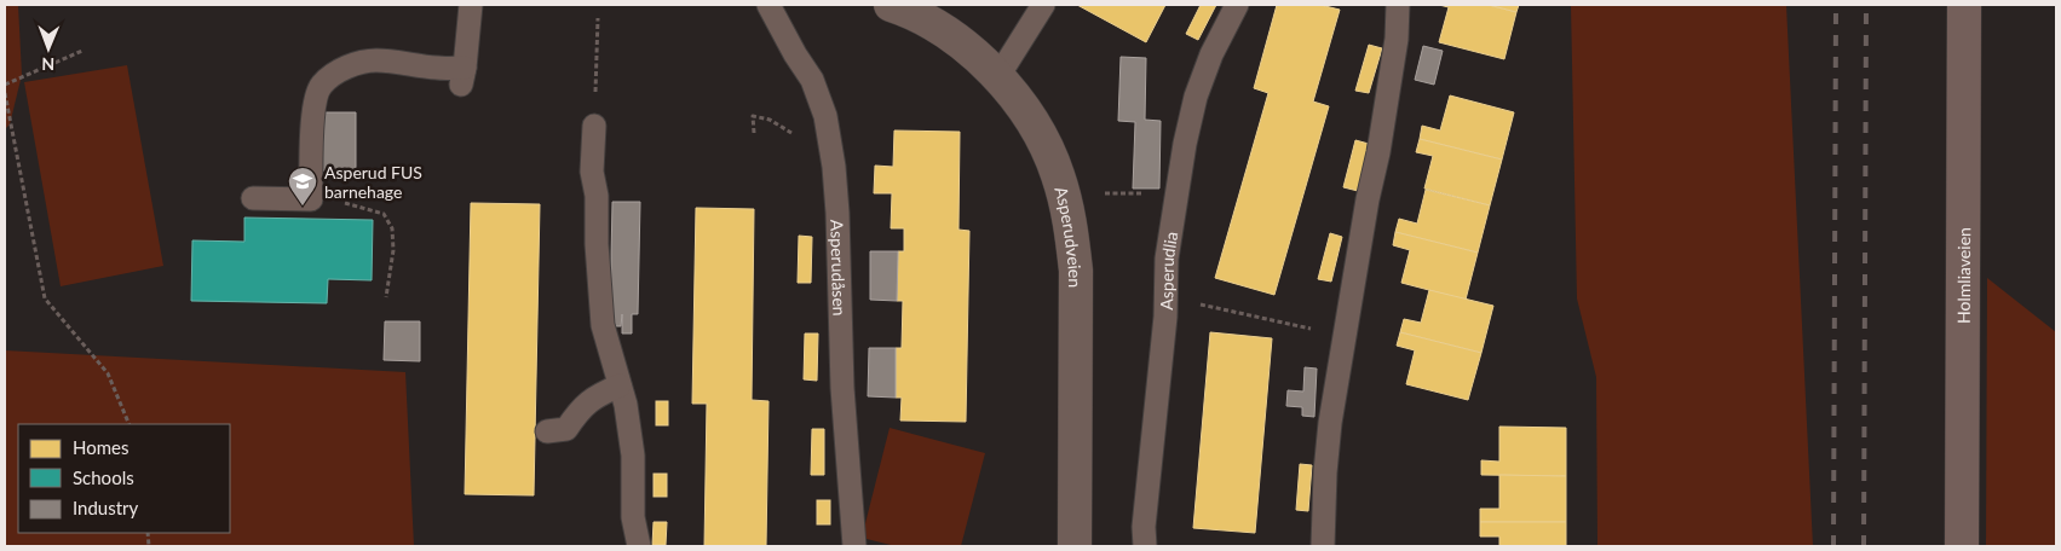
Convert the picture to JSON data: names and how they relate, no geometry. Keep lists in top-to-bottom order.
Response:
{
  "streets": {
    "street": ["Asperudveien", "Holmliaveien"],
    "lane": ["Asperudåsen", "Asperudlia"]
  },
  "places": {
    "school or university": ["Asperud FUS barnehage"]
  },
  "legend": ["Homes", "Schools", "Industry"],
  "north": "bottom"
}
